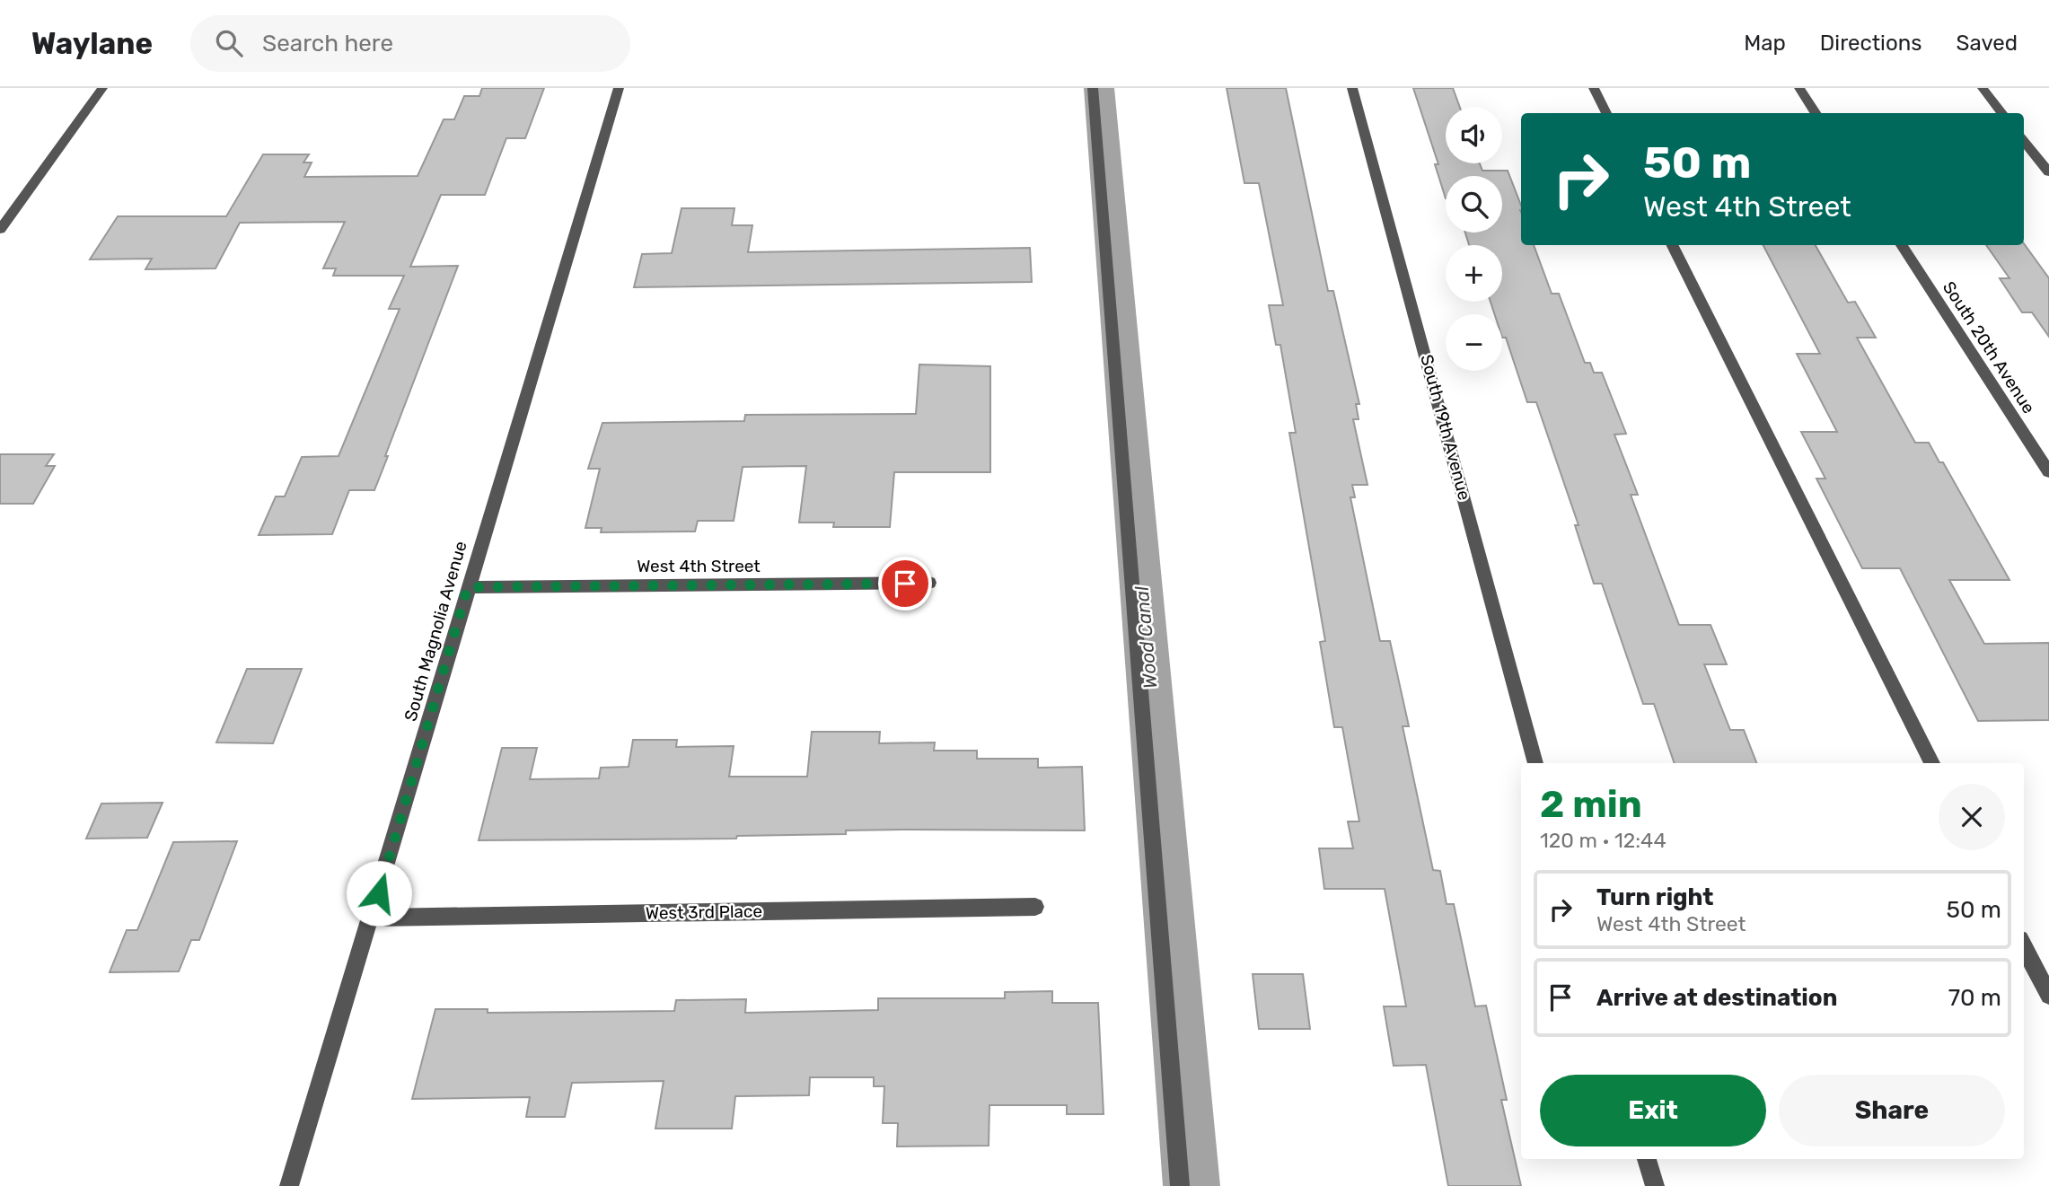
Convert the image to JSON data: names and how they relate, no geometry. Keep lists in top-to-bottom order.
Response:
{
  "streets": {
    "street": [
      "South 20th Avenue",
      "South 19th Avenue",
      "West 4th Street",
      "South Magnolia Avenue",
      "West 3rd Place"
    ]
  },
  "crossings": [
    ["West 4th Street", "South Magnolia Avenue"],
    ["South Magnolia Avenue", "West 3rd Place"]
  ],
  "water": ["Wood Canal"],
  "page": {
    "header": "Waylane",
    "search": "Search here",
    "nav": ["Map", "Directions", "Saved"],
    "map_buttons": ["+", "−"],
    "turn": ["50 m", "West 4th Street"],
    "heading": ["2 min", "120 m · 12:44"],
    "list": [
      {
        "name": "Turn right",
        "note": "West 4th Street",
        "value": "50 m"
      },
      {
        "name": "Arrive at destination",
        "value": "70 m"
      }
    ],
    "buttons": ["Exit", "Share"]
  }
}
